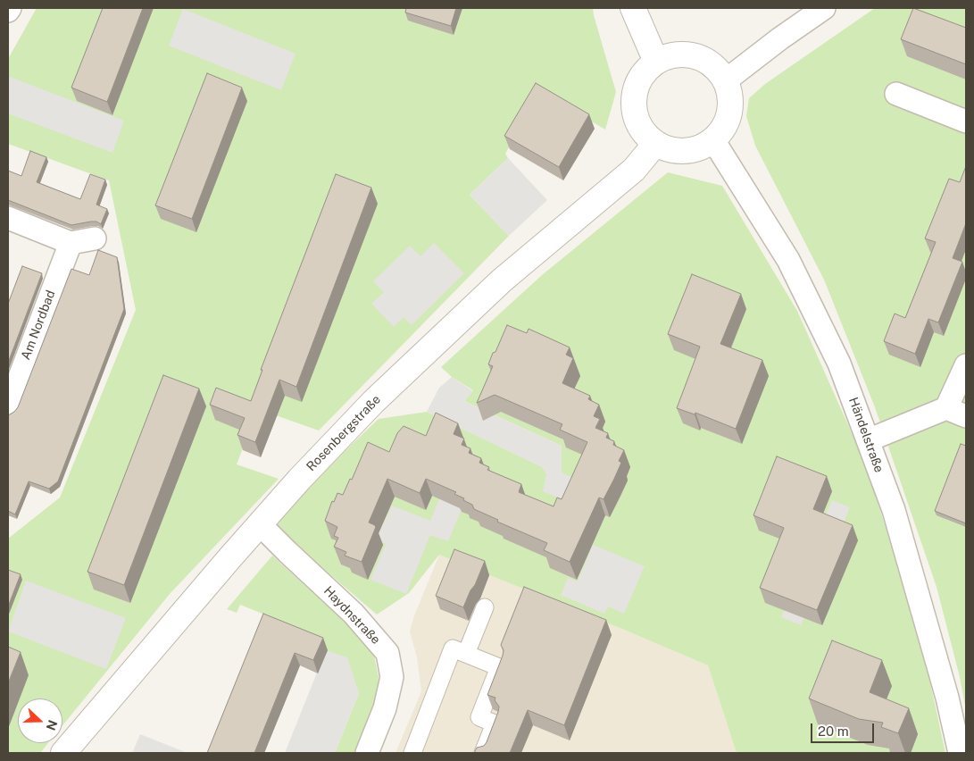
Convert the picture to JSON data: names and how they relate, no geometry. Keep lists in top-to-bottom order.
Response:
{
  "streets": {
    "street": [
      "Am Nordbad",
      "Rosenbergstraße",
      "Händelstraße",
      "Haydnstraße"
    ]
  },
  "crossings": [
    ["Rosenbergstraße", "Händelstraße"],
    ["Rosenbergstraße", "Haydnstraße"]
  ],
  "scale_bar": "20 m",
  "north": "right"
}
